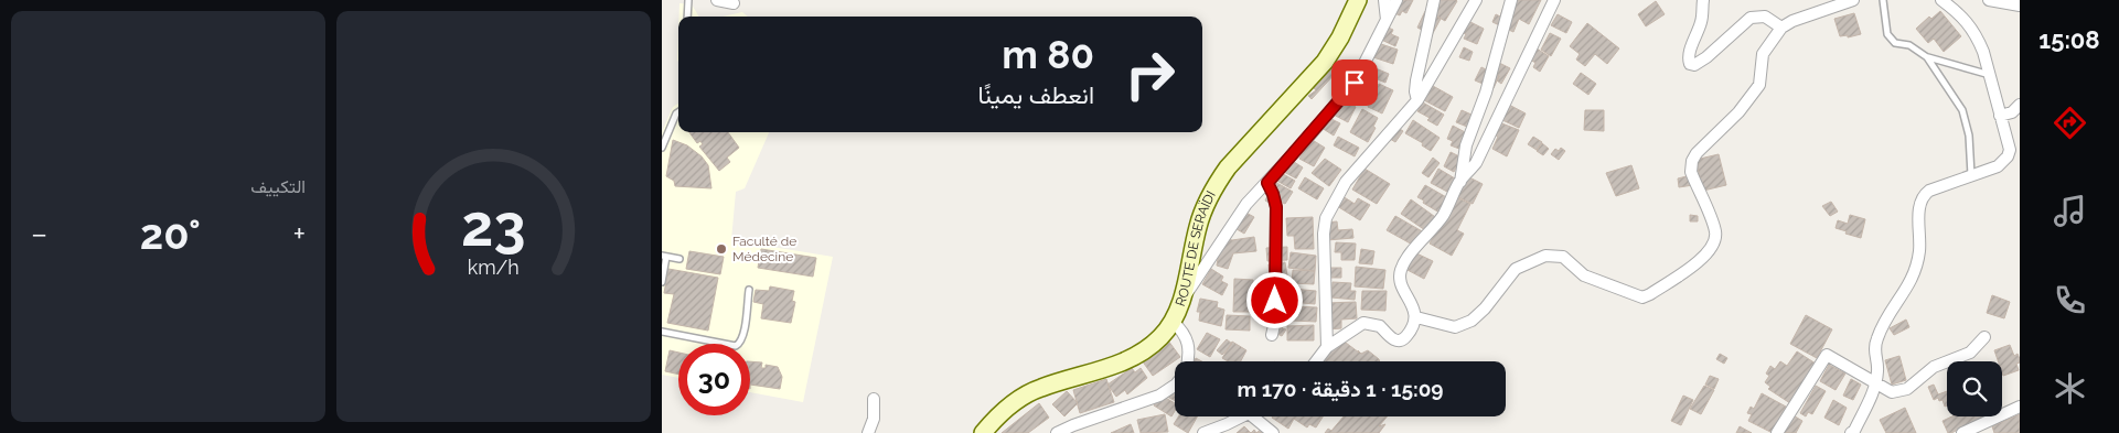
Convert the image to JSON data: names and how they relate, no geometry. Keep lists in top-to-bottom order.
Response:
{
  "streets": {
    "street": ["ROUTE DE SERAÏDI"]
  },
  "places": ["Faculté de Médecine"],
  "page": {
    "tabs": "15:08",
    "tile": "التكييف",
    "turn": ["80 m", "انعطف يمينًا"],
    "heat": ["−", "20°", "+"],
    "limit": "30",
    "trip": "15:09 · 1 دقيقة · 170 m",
    "gauge": ["23", "km/h"]
  }
}
